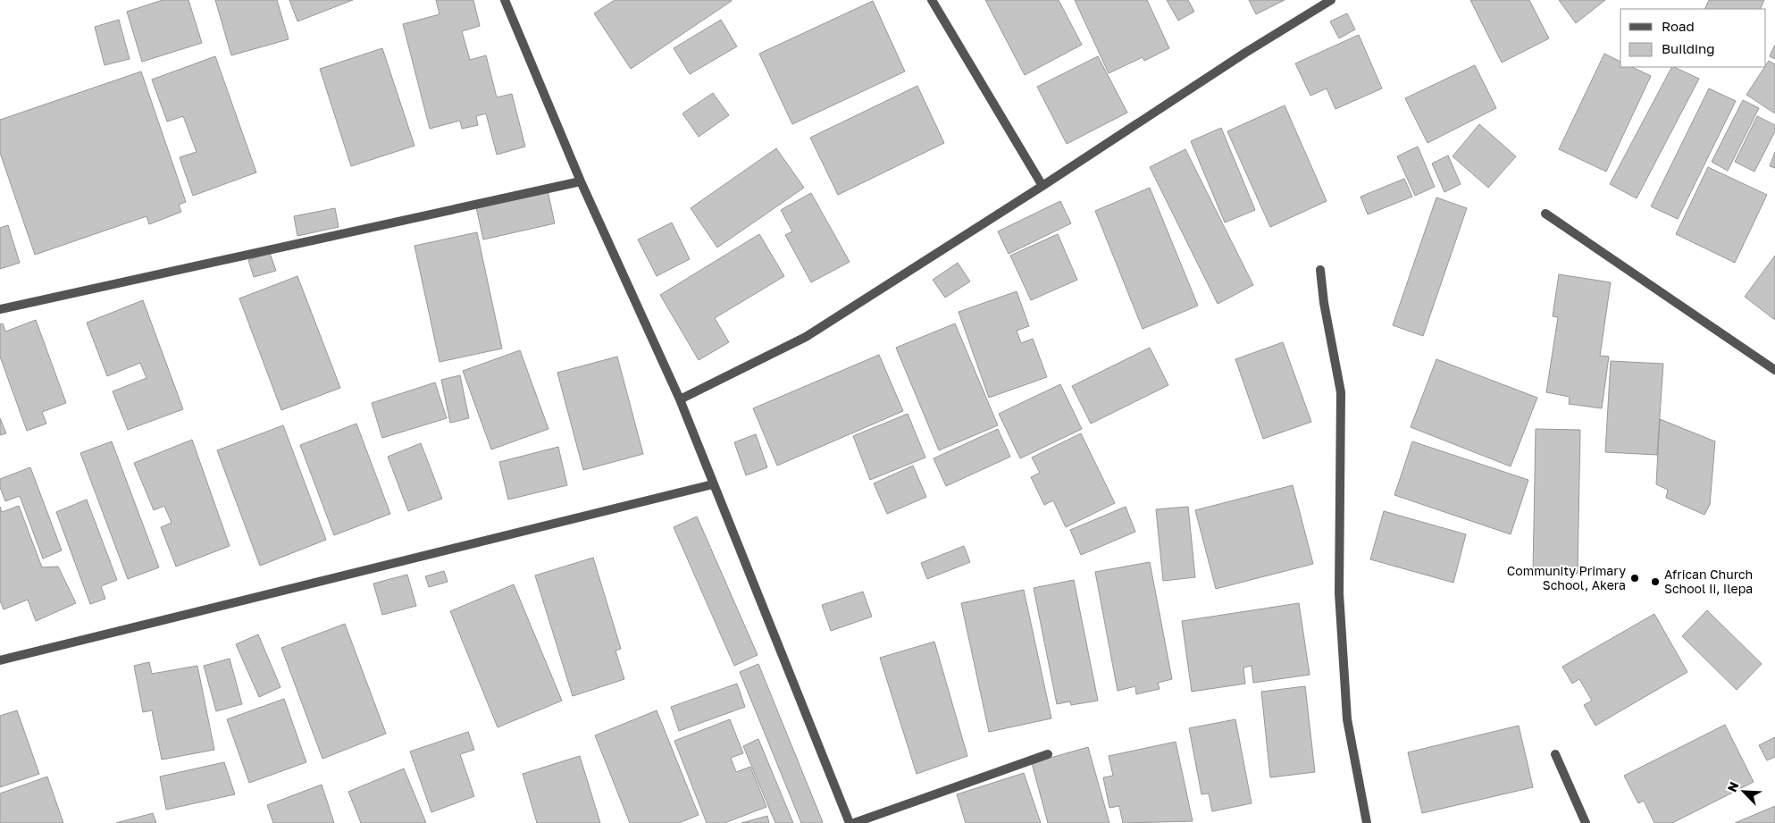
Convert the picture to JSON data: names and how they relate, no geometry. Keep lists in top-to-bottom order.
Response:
{
  "places": ["Community Primary School, Akera", "African Church School Ii, Ilepa"],
  "legend": ["Road", "Building"],
  "north": "top left"
}
